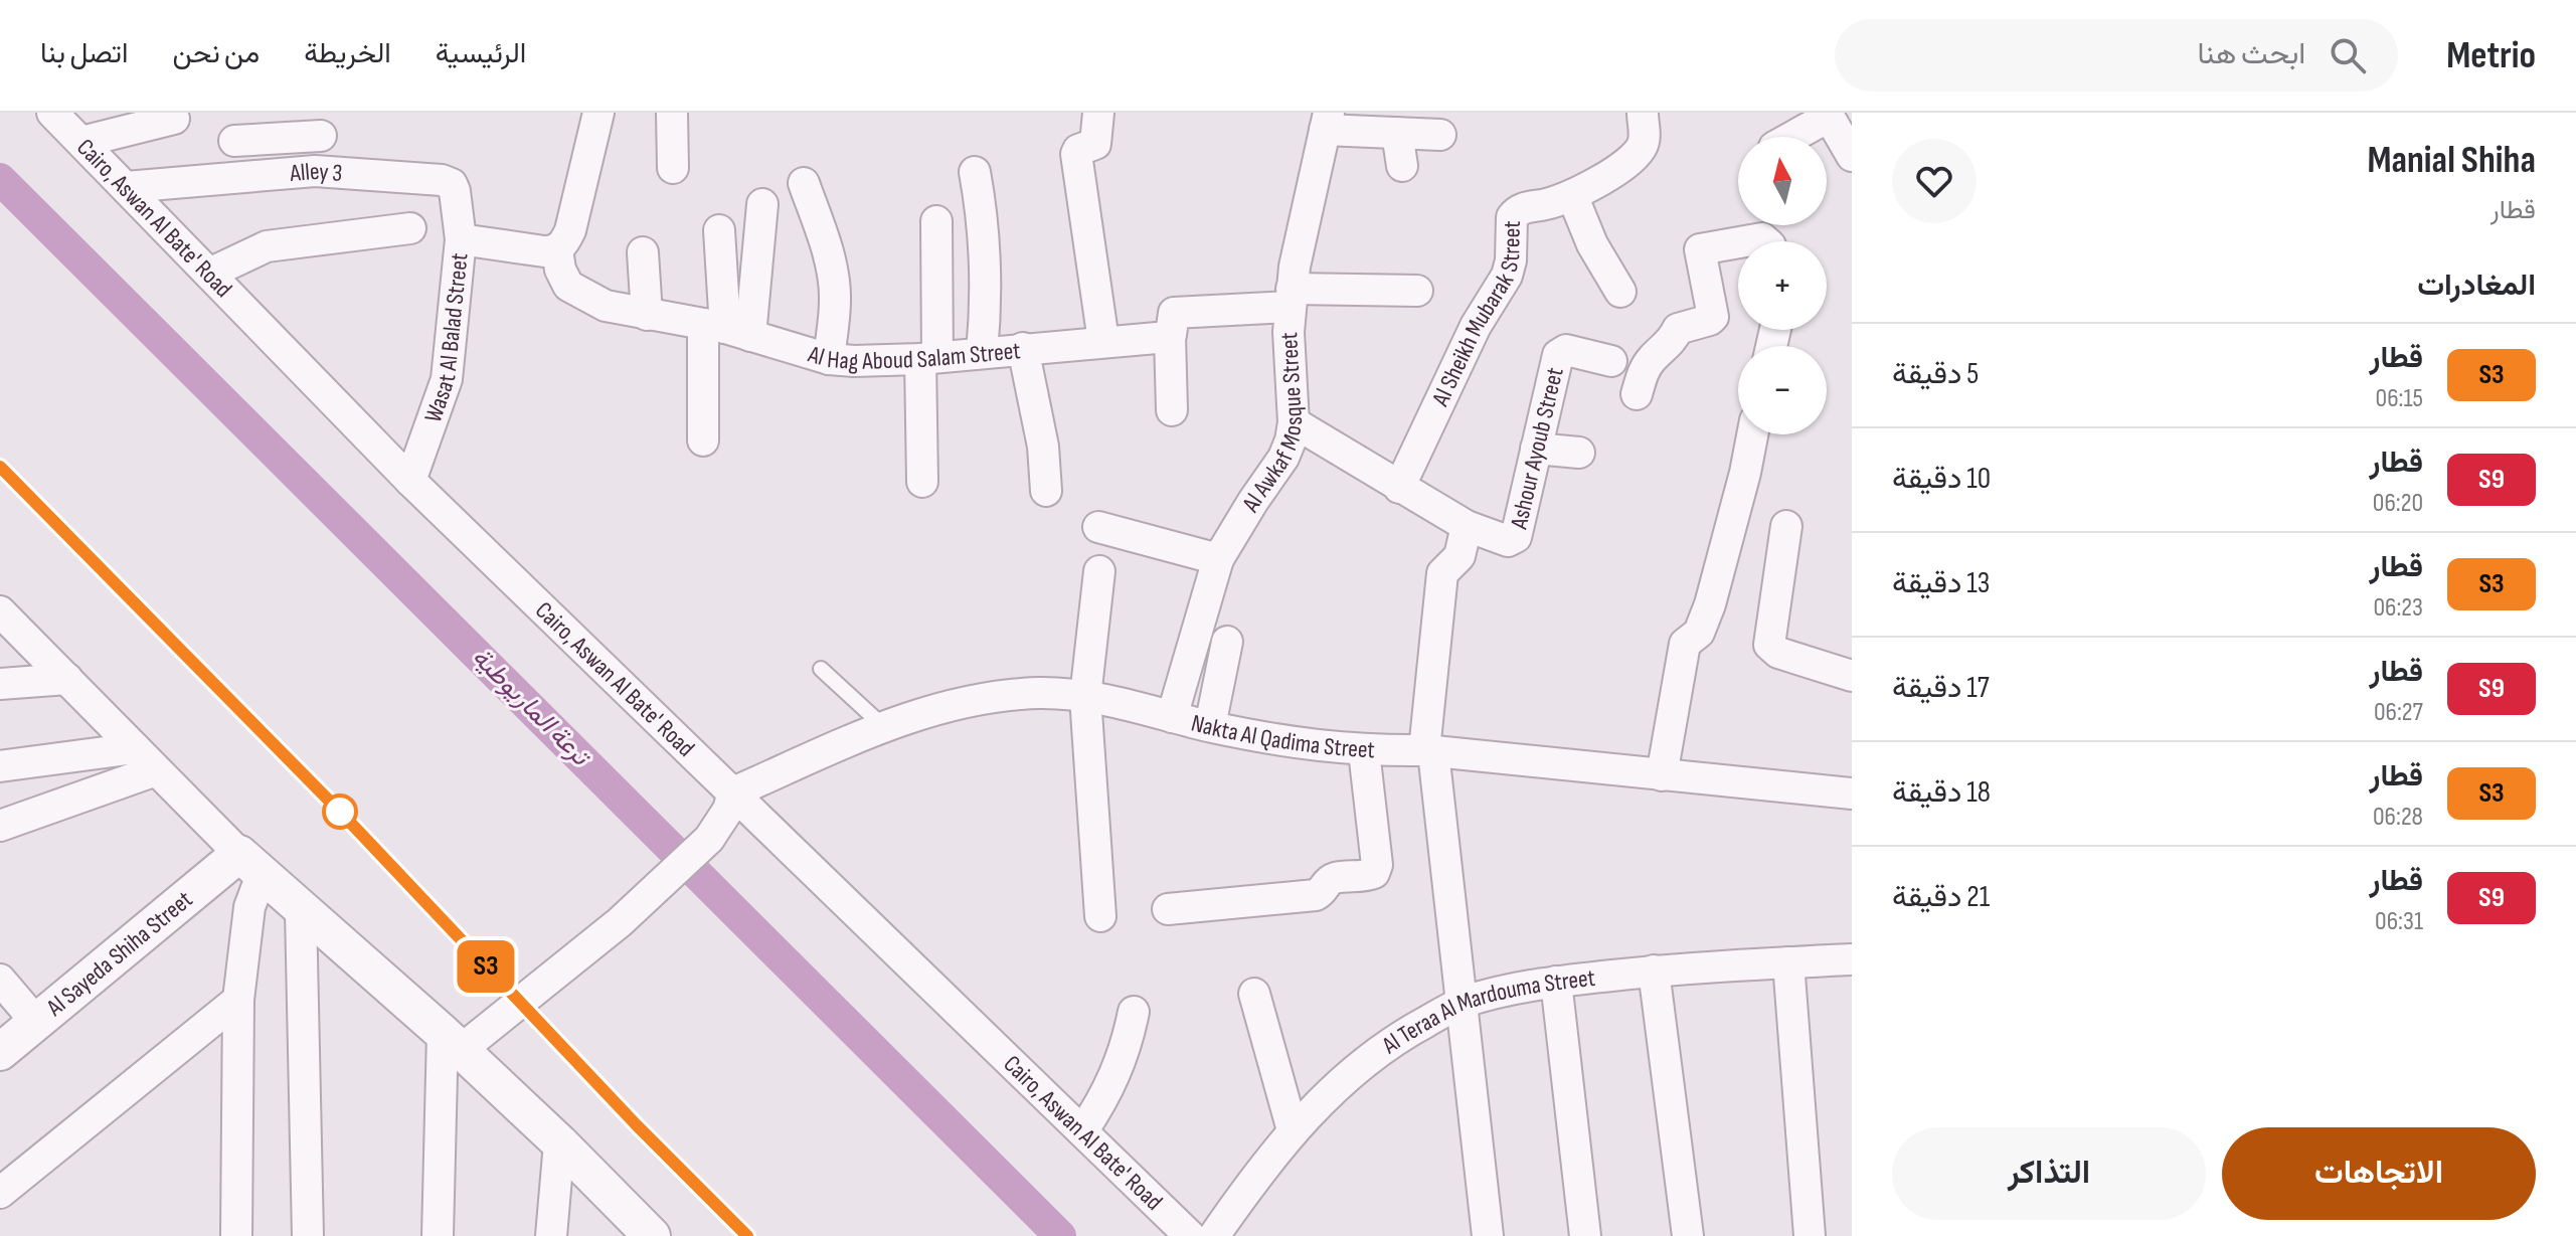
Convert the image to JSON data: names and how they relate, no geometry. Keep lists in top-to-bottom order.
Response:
{
  "streets": {
    "street": [
      "Alley 3",
      "Cairo, Aswan Al Bate' Road",
      "Al Sheikh Mubarak Street",
      "Wasat Al Balad Street",
      "Al Hag Aboud Salam Street",
      "Al Awkaf Mosque Street",
      "Ashour Ayoub Street",
      "Nakta Al Qadima Street",
      "Al Sayeda Shiha Street",
      "Al Teraa Al Mardouma Street"
    ]
  },
  "crossings": [
    ["Alley 3", "Cairo, Aswan Al Bate' Road"],
    ["Alley 3", "Wasat Al Balad Street"],
    ["Cairo, Aswan Al Bate' Road", "Wasat Al Balad Street"],
    ["Cairo, Aswan Al Bate' Road", "Nakta Al Qadima Street"],
    ["Al Sheikh Mubarak Street", "Ashour Ayoub Street"],
    ["Wasat Al Balad Street", "Al Hag Aboud Salam Street"],
    ["Al Awkaf Mosque Street", "Ashour Ayoub Street"],
    ["Al Awkaf Mosque Street", "Nakta Al Qadima Street"]
  ],
  "water": ["ترعة الماريوطية"],
  "north": "top",
  "page": {
    "header": "Metrio",
    "search": "ابحث هنا",
    "nav": [
      "الرئيسية",
      "الخريطة",
      "من نحن",
      "اتصل بنا"
    ],
    "heading": [
      ["Manial Shiha", "قطار"],
      "المغادرات"
    ],
    "on_map": "S3",
    "map_buttons": ["+", "−"],
    "list": [
      {
        "mark": "S3",
        "name": "قطار",
        "note": "06:15",
        "value": "5 دقيقة"
      },
      {
        "mark": "S9",
        "name": "قطار",
        "note": "06:20",
        "value": "10 دقيقة"
      },
      {
        "mark": "S3",
        "name": "قطار",
        "note": "06:23",
        "value": "13 دقيقة"
      },
      {
        "mark": "S9",
        "name": "قطار",
        "note": "06:27",
        "value": "17 دقيقة"
      },
      {
        "mark": "S3",
        "name": "قطار",
        "note": "06:28",
        "value": "18 دقيقة"
      },
      {
        "mark": "S9",
        "name": "قطار",
        "note": "06:31",
        "value": "21 دقيقة"
      }
    ],
    "buttons": ["الاتجاهات", "التذاكر"]
  }
}
